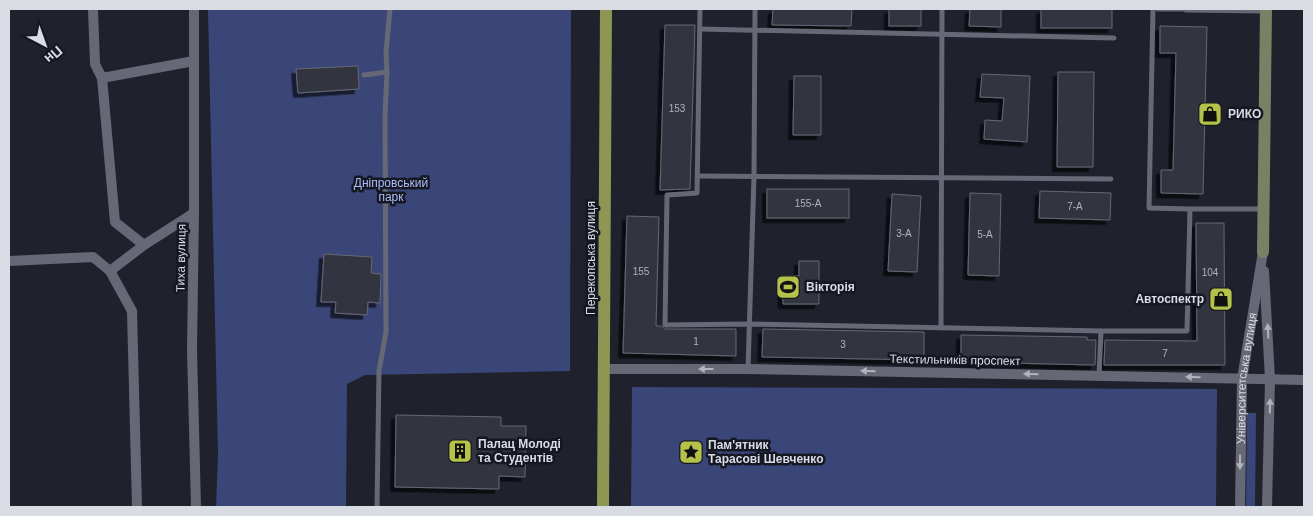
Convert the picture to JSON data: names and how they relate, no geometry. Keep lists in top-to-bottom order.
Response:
{
  "streets": {
    "main road": ["Перекопська вулиця"],
    "street": ["Тиха вулиця", "Текстильників проспект", "Університетська вулиця"]
  },
  "crossings": [
    ["Перекопська вулиця", "Текстильників проспект"],
    ["Текстильників проспект", "Університетська вулиця"]
  ],
  "one_way": ["Текстильників проспект"],
  "parks": ["Дніпровський парк"],
  "places": {
    "shop": ["РИКО", "Автоспектр"],
    "sports": ["Вікторія"],
    "building": ["Палац Молоді та Студентів"],
    "place": ["Пам'ятник Тарасові Шевченко"]
  },
  "house_numbers": [
    "153",
    "155-А",
    "7-А",
    "3-А",
    "5-А",
    "155",
    "104",
    "1",
    "3",
    "7"
  ],
  "north": "bottom right"
}
